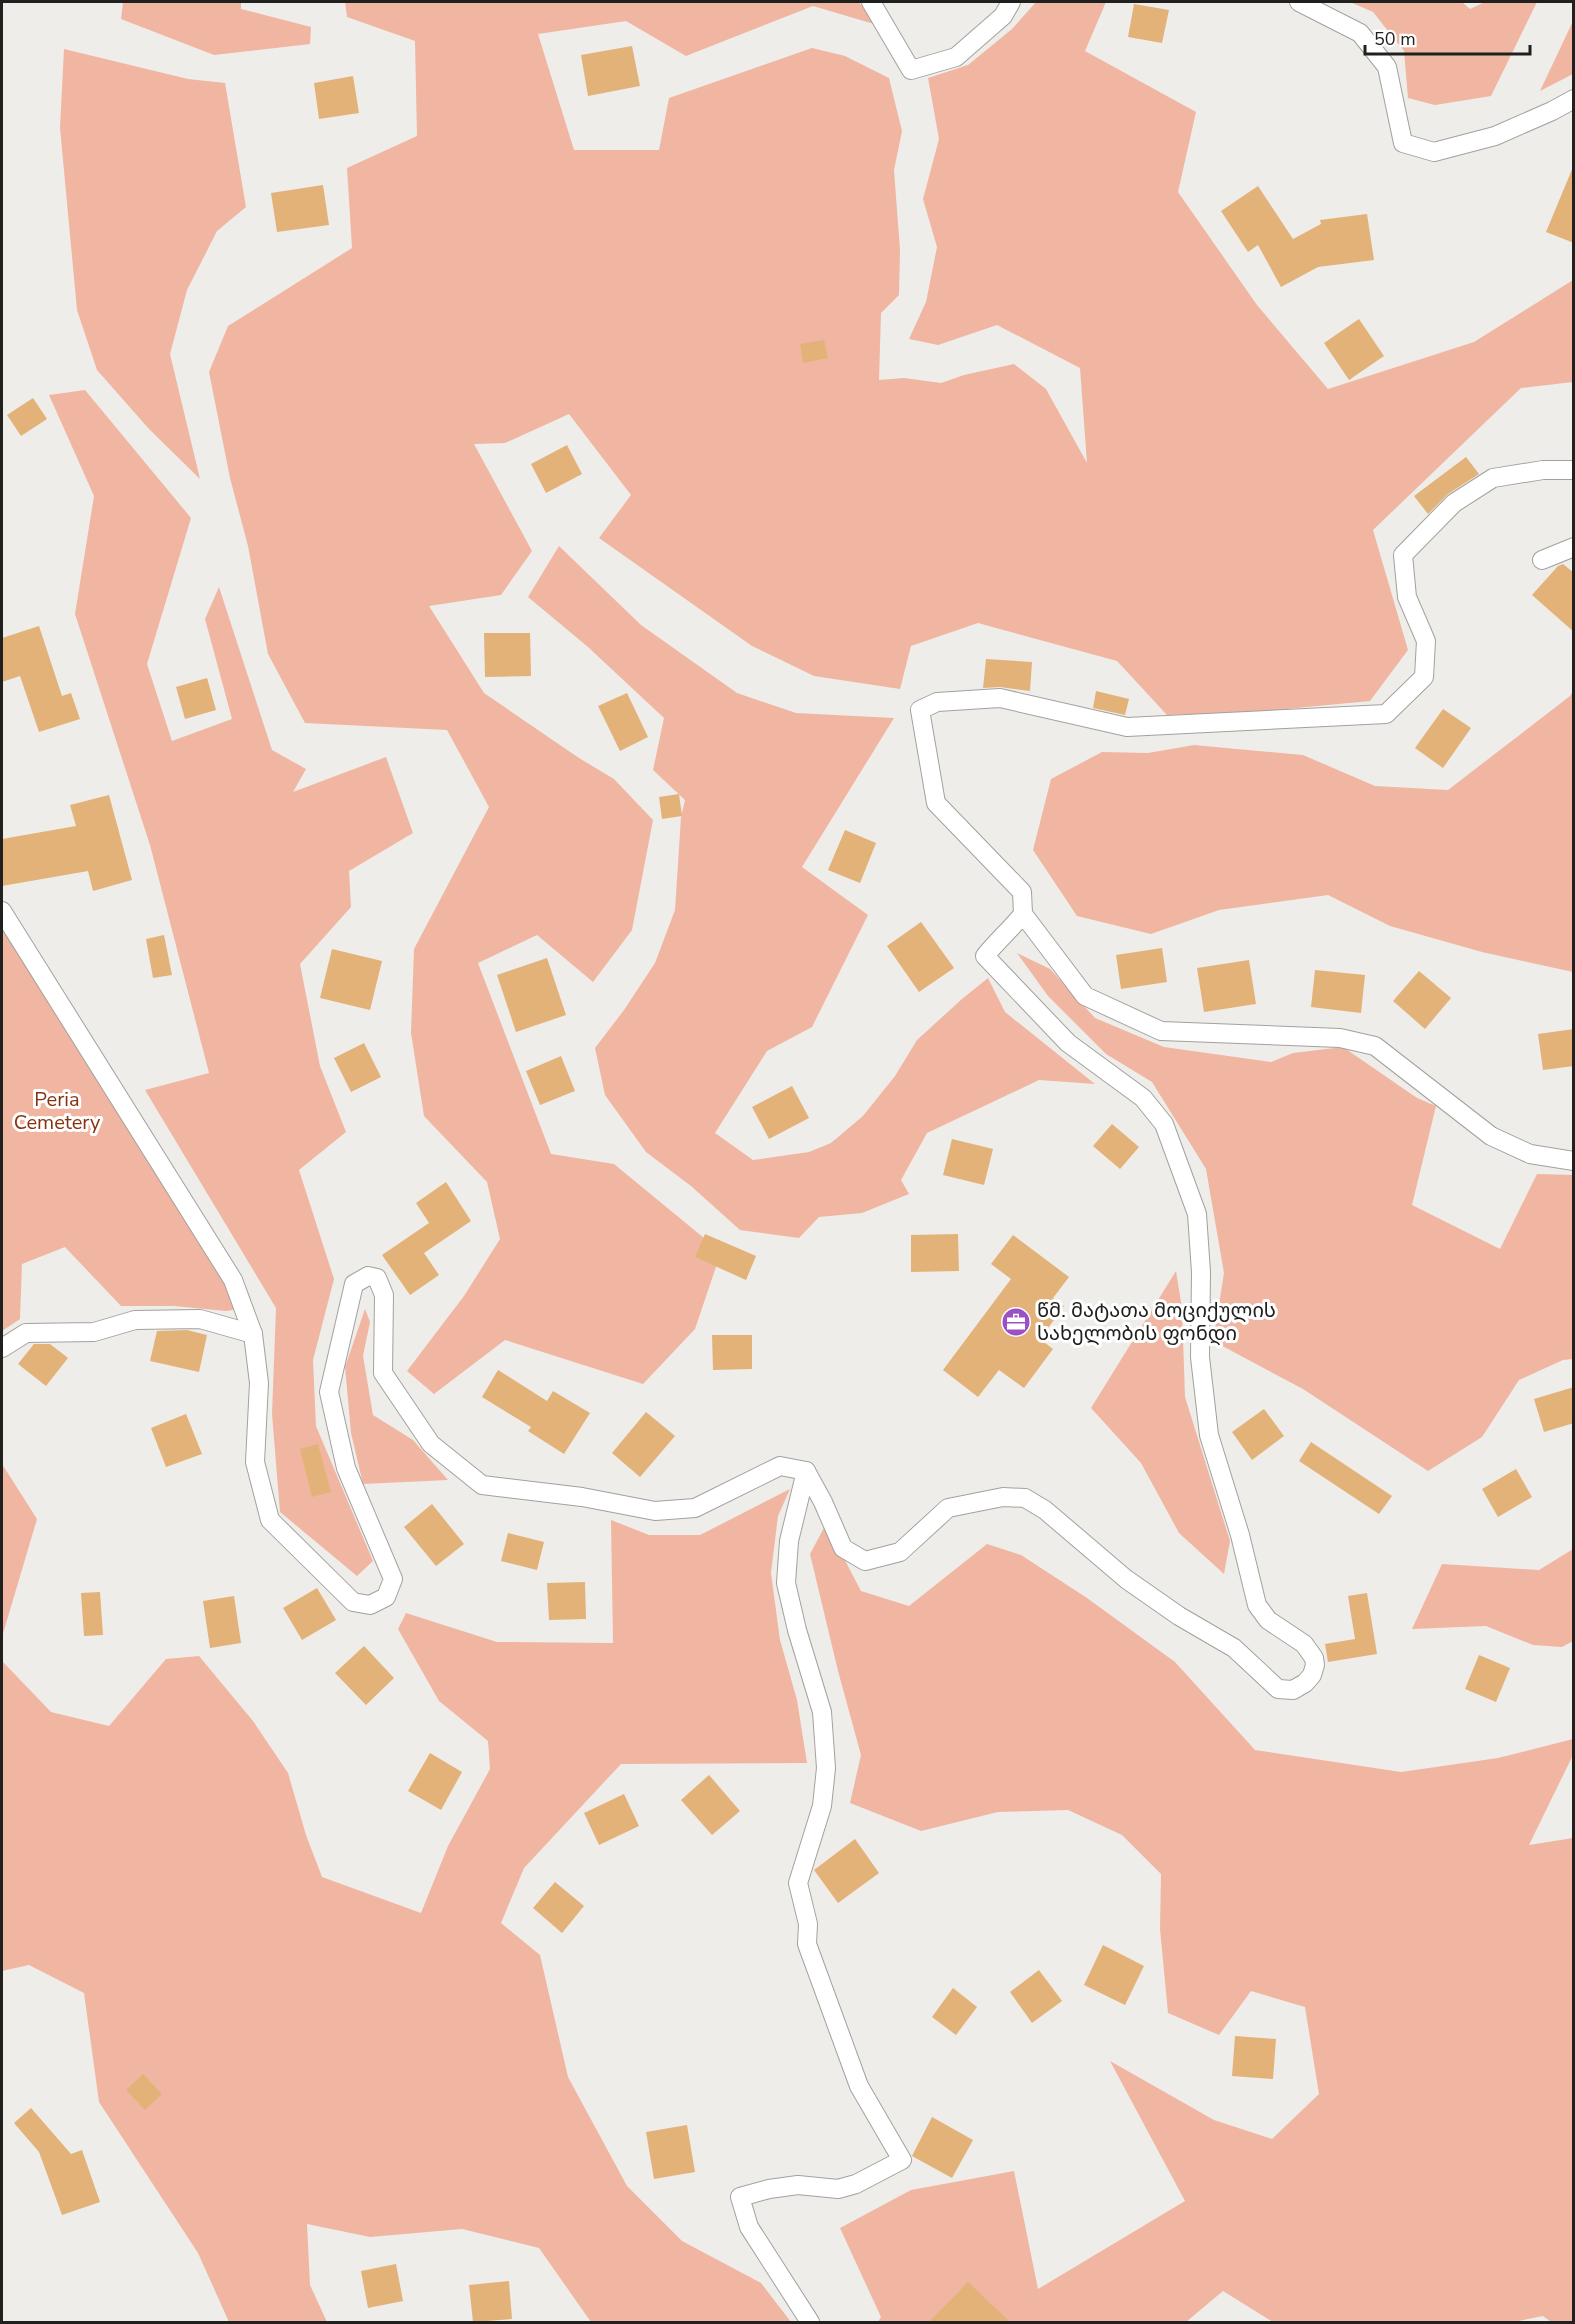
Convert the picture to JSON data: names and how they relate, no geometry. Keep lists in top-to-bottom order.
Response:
{
  "parks": ["Peria Cemetery"],
  "places": {
    "office": ["წმ. მატათა მოციქულის სახელობის ფონდი"]
  },
  "scale_bar": "50 m"
}
